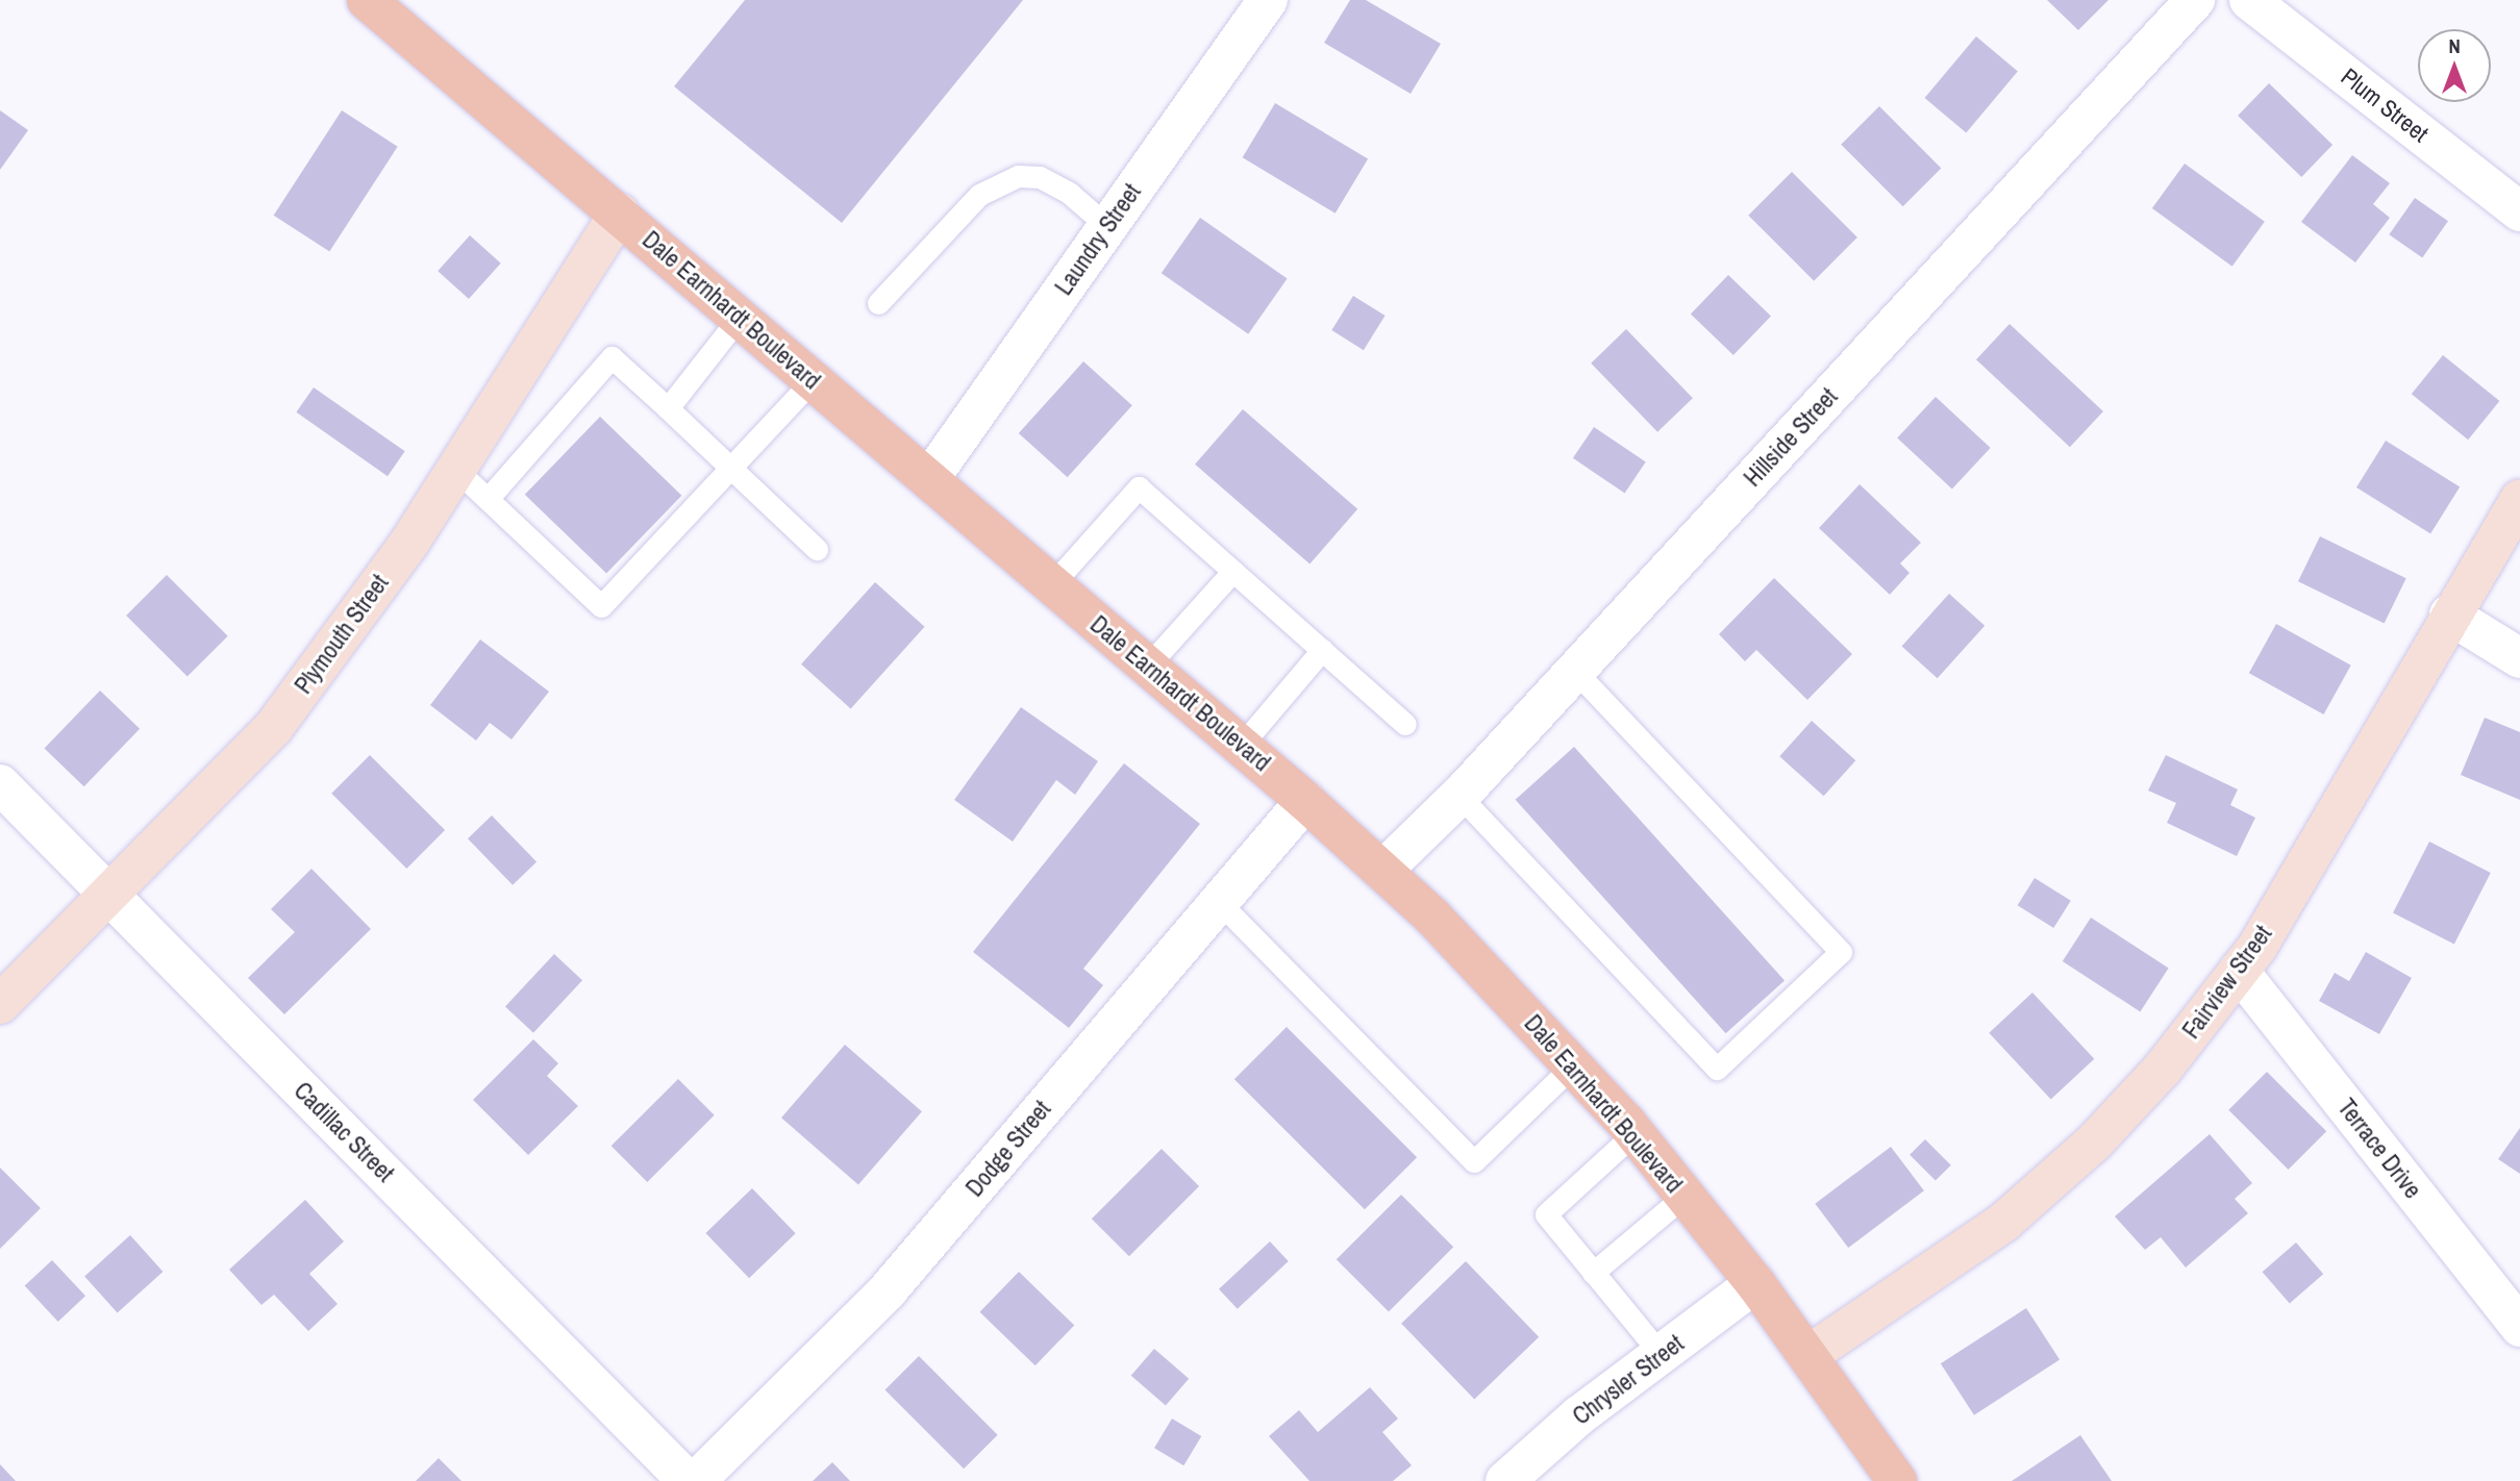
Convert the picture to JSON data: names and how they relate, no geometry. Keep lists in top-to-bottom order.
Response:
{
  "streets": {
    "main road": ["Dale Earnhardt Boulevard"],
    "street": [
      "Plum Street",
      "Laundry Street",
      "Hillside Street",
      "Plymouth Street",
      "Fairview Street",
      "Cadillac Street",
      "Dodge Street",
      "Terrace Drive",
      "Chrysler Street"
    ]
  },
  "crossings": [
    ["Laundry Street", "Dale Earnhardt Boulevard"],
    ["Dale Earnhardt Boulevard", "Hillside Street"],
    ["Dale Earnhardt Boulevard", "Plymouth Street"],
    ["Dale Earnhardt Boulevard", "Fairview Street"],
    ["Dale Earnhardt Boulevard", "Dodge Street"],
    ["Dale Earnhardt Boulevard", "Chrysler Street"],
    ["Plymouth Street", "Cadillac Street"],
    ["Fairview Street", "Terrace Drive"]
  ],
  "north": "top"
}
